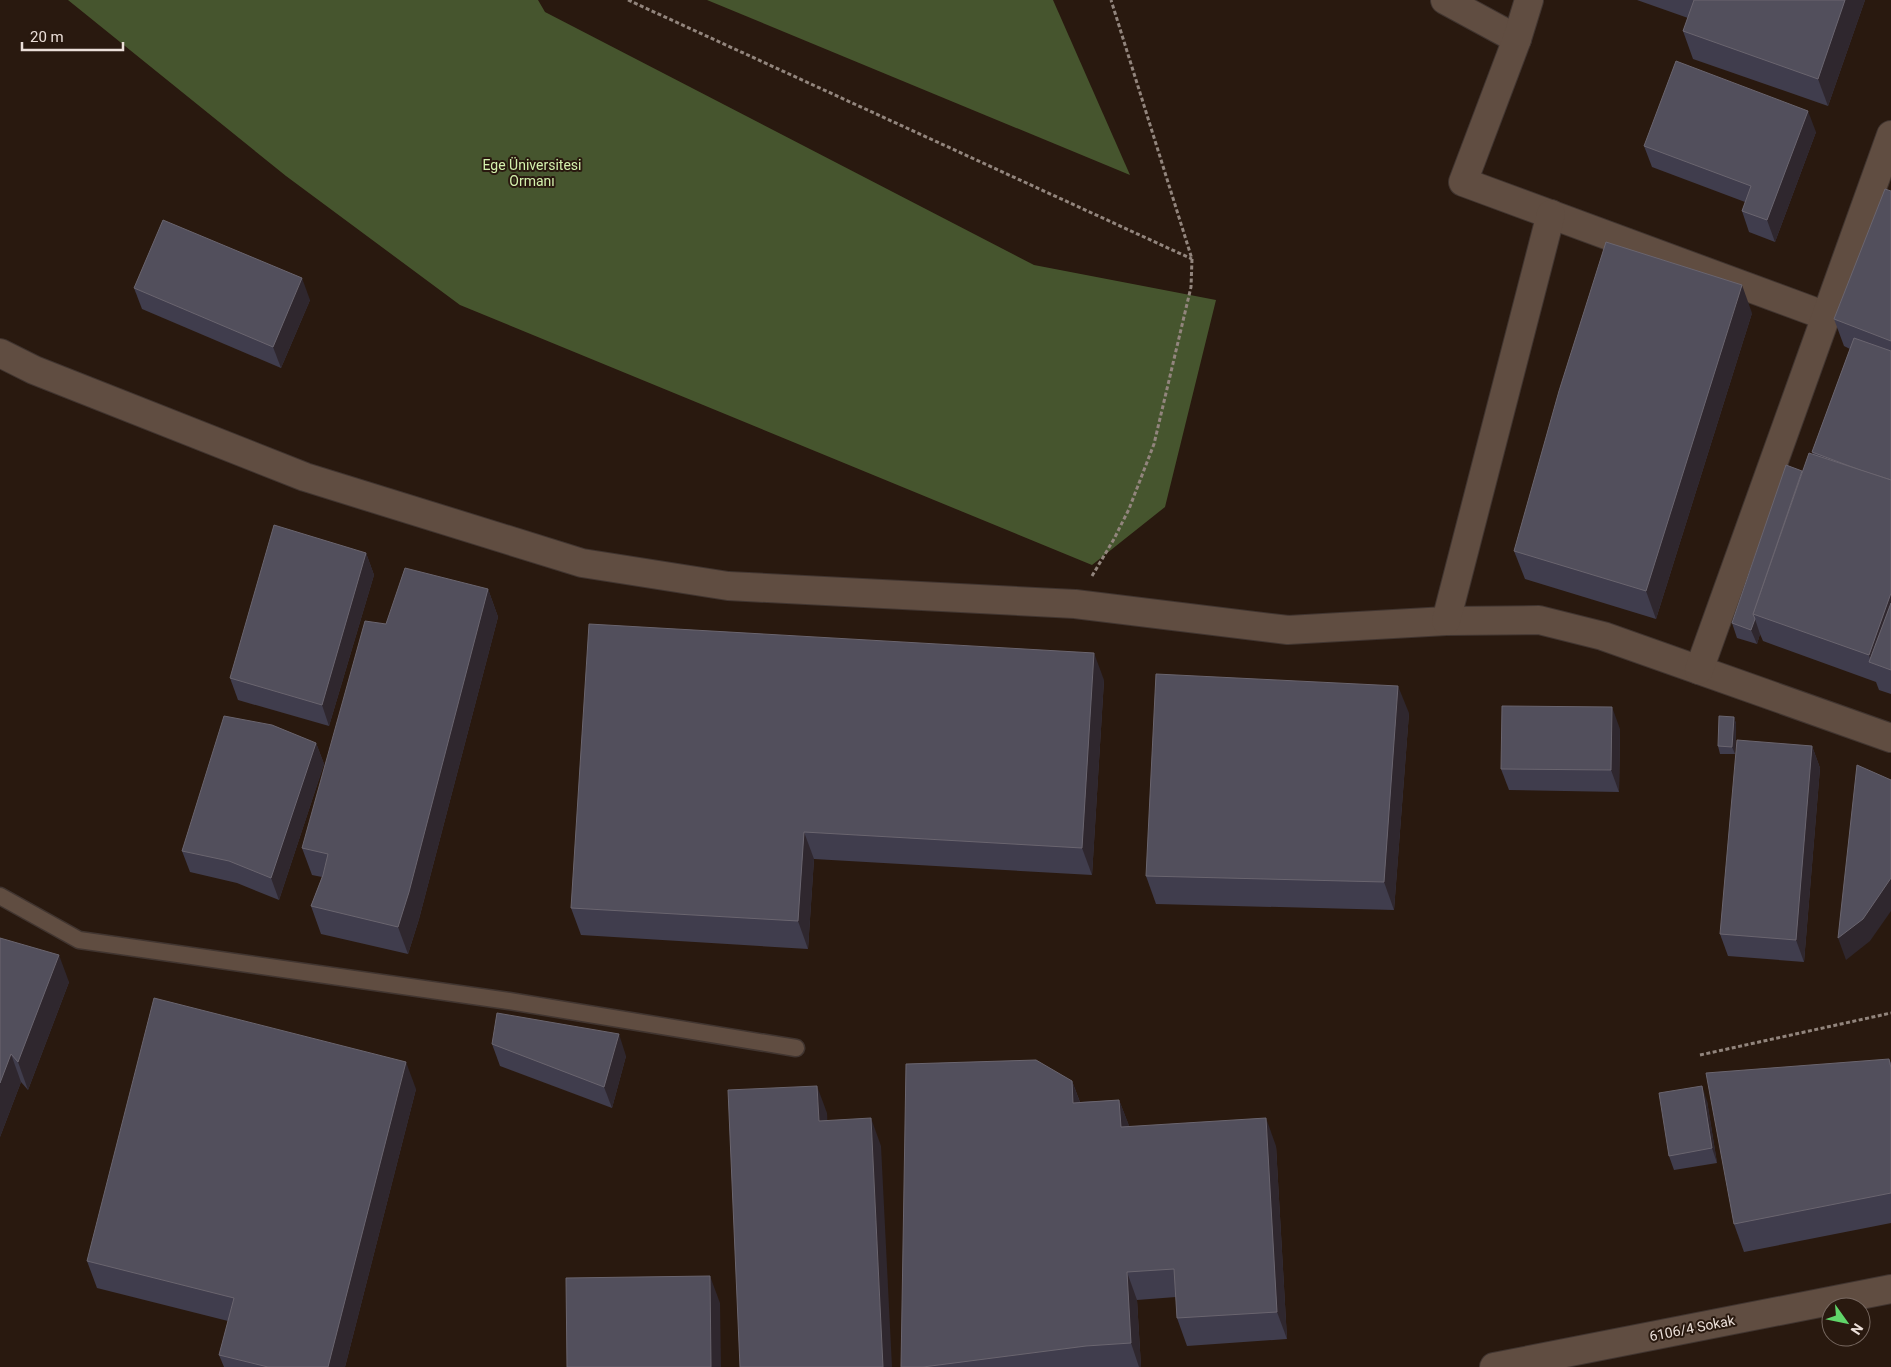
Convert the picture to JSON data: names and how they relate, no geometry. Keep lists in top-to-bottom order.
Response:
{
  "streets": {
    "street": ["6106/4 Sokak"]
  },
  "parks": ["Ege Üniversitesi Ormanı"],
  "scale_bar": "20 m",
  "north": "bottom right"
}
